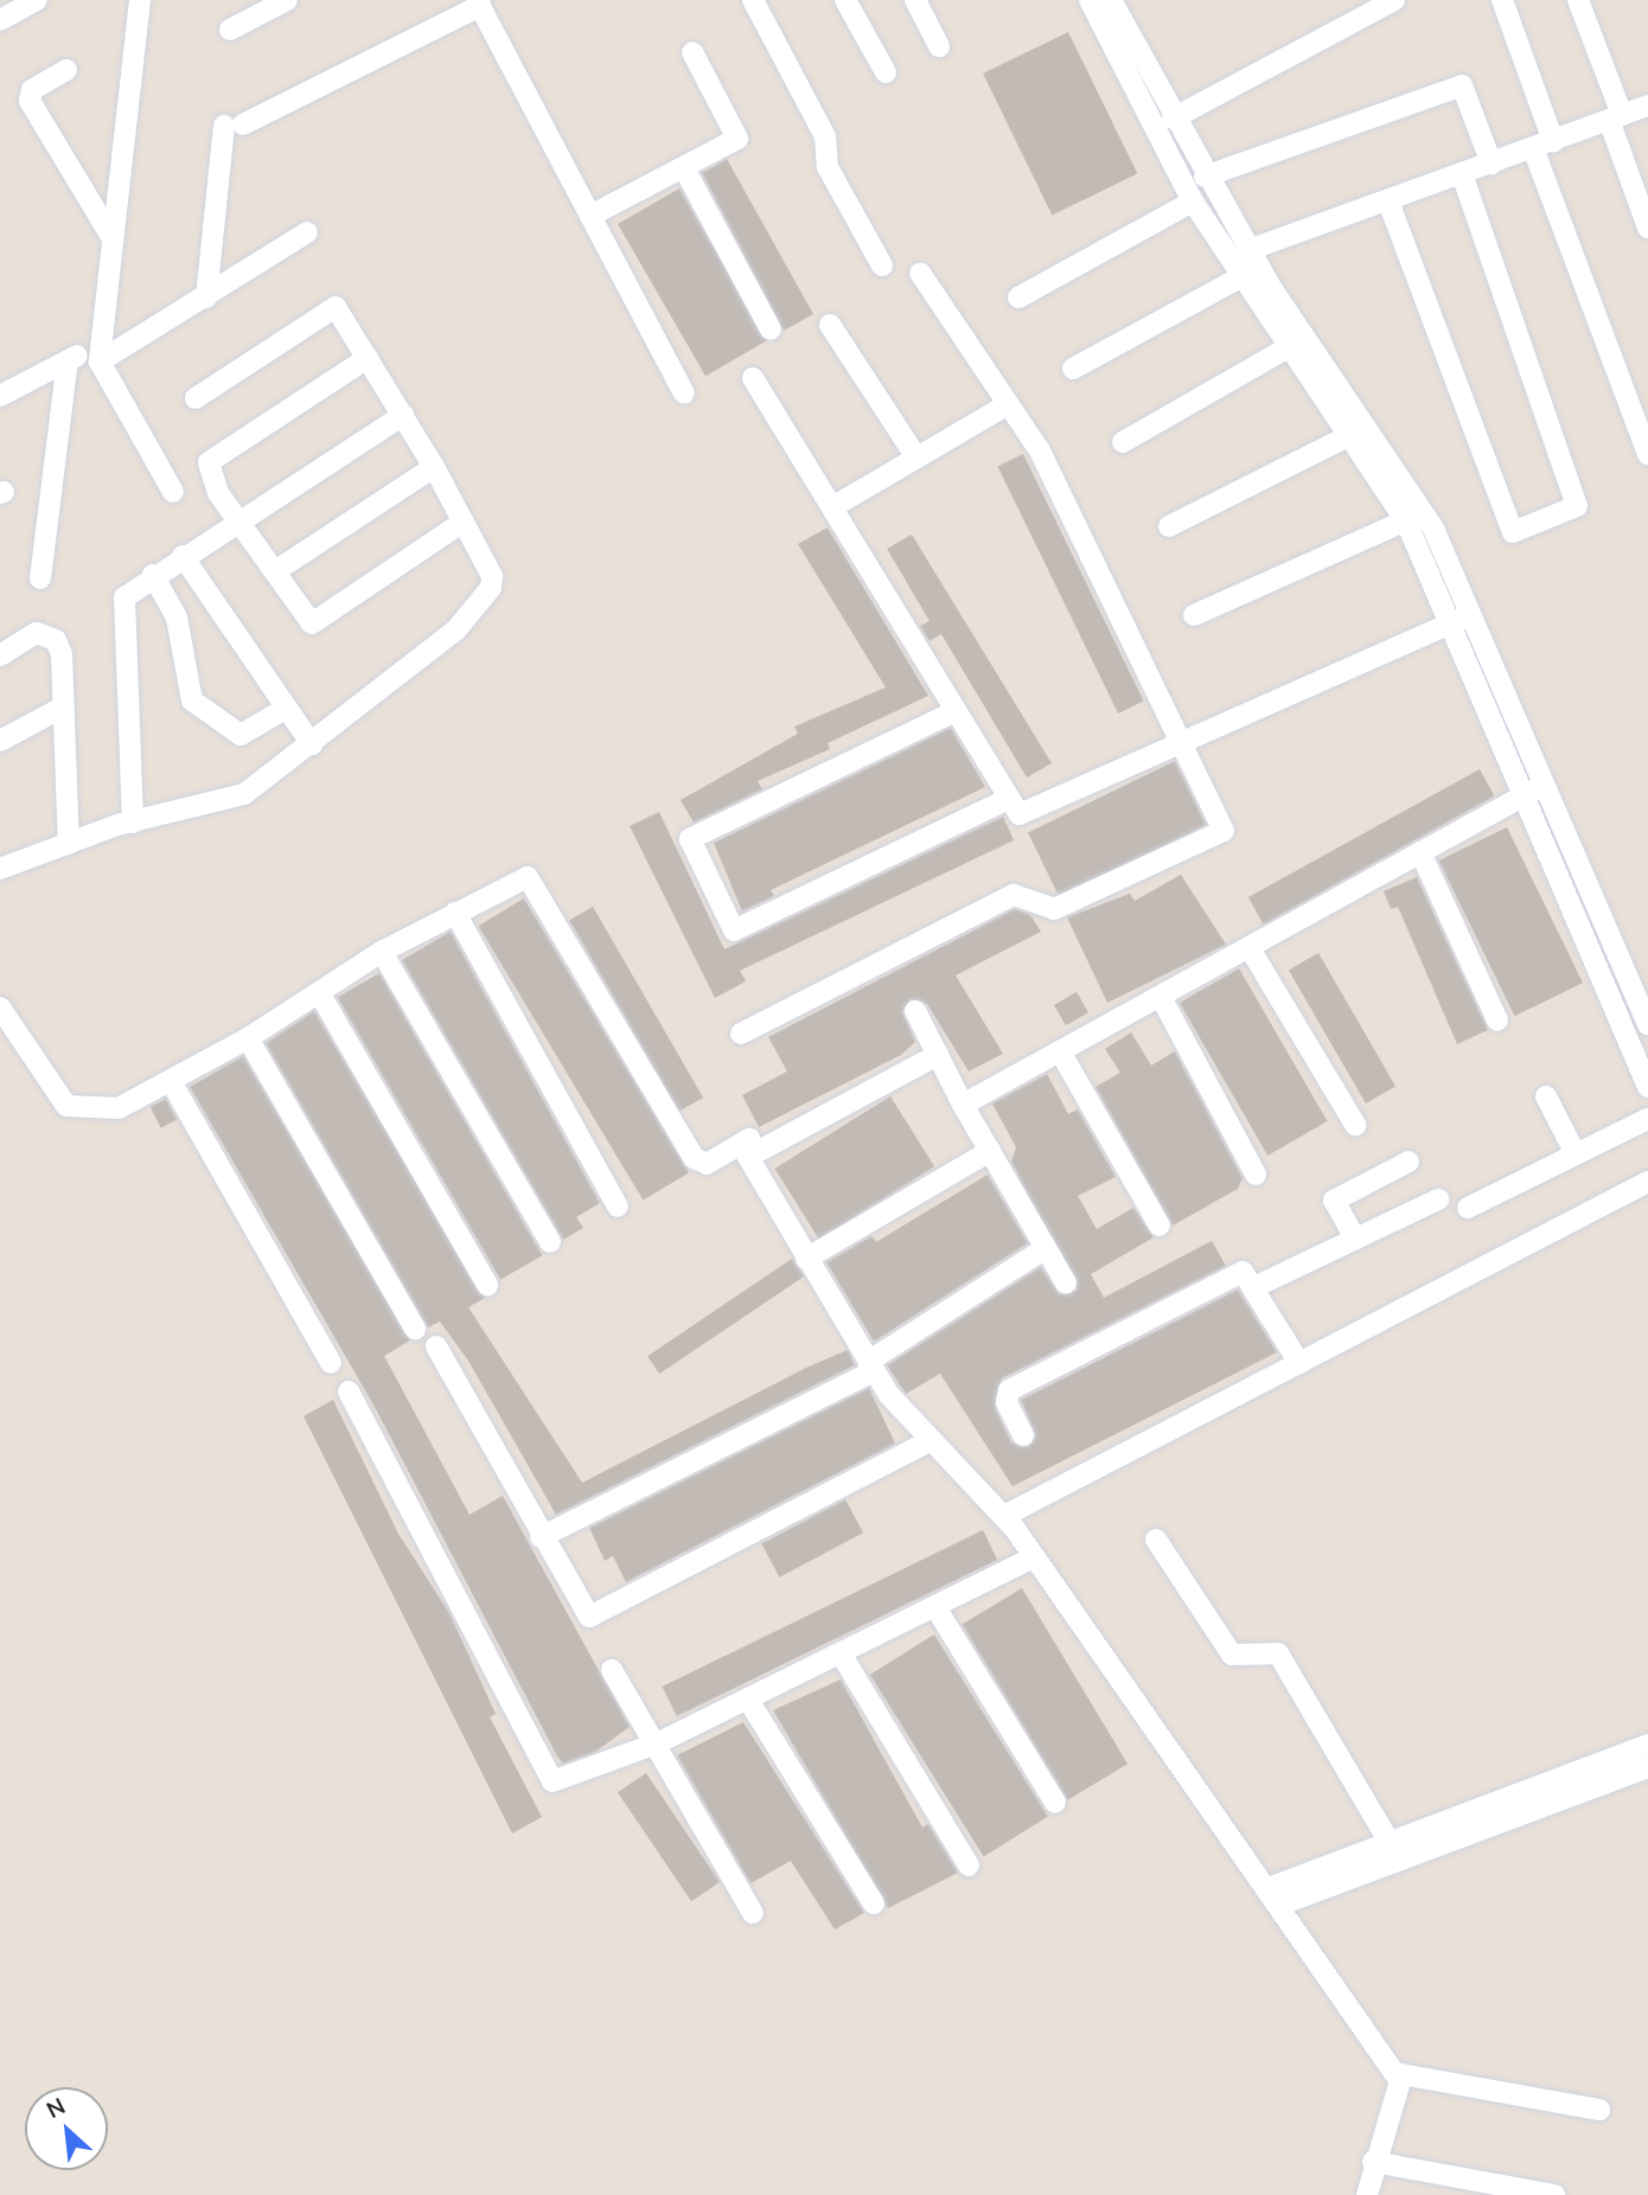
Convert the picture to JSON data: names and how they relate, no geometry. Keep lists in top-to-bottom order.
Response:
{
  "north": "top left"
}
